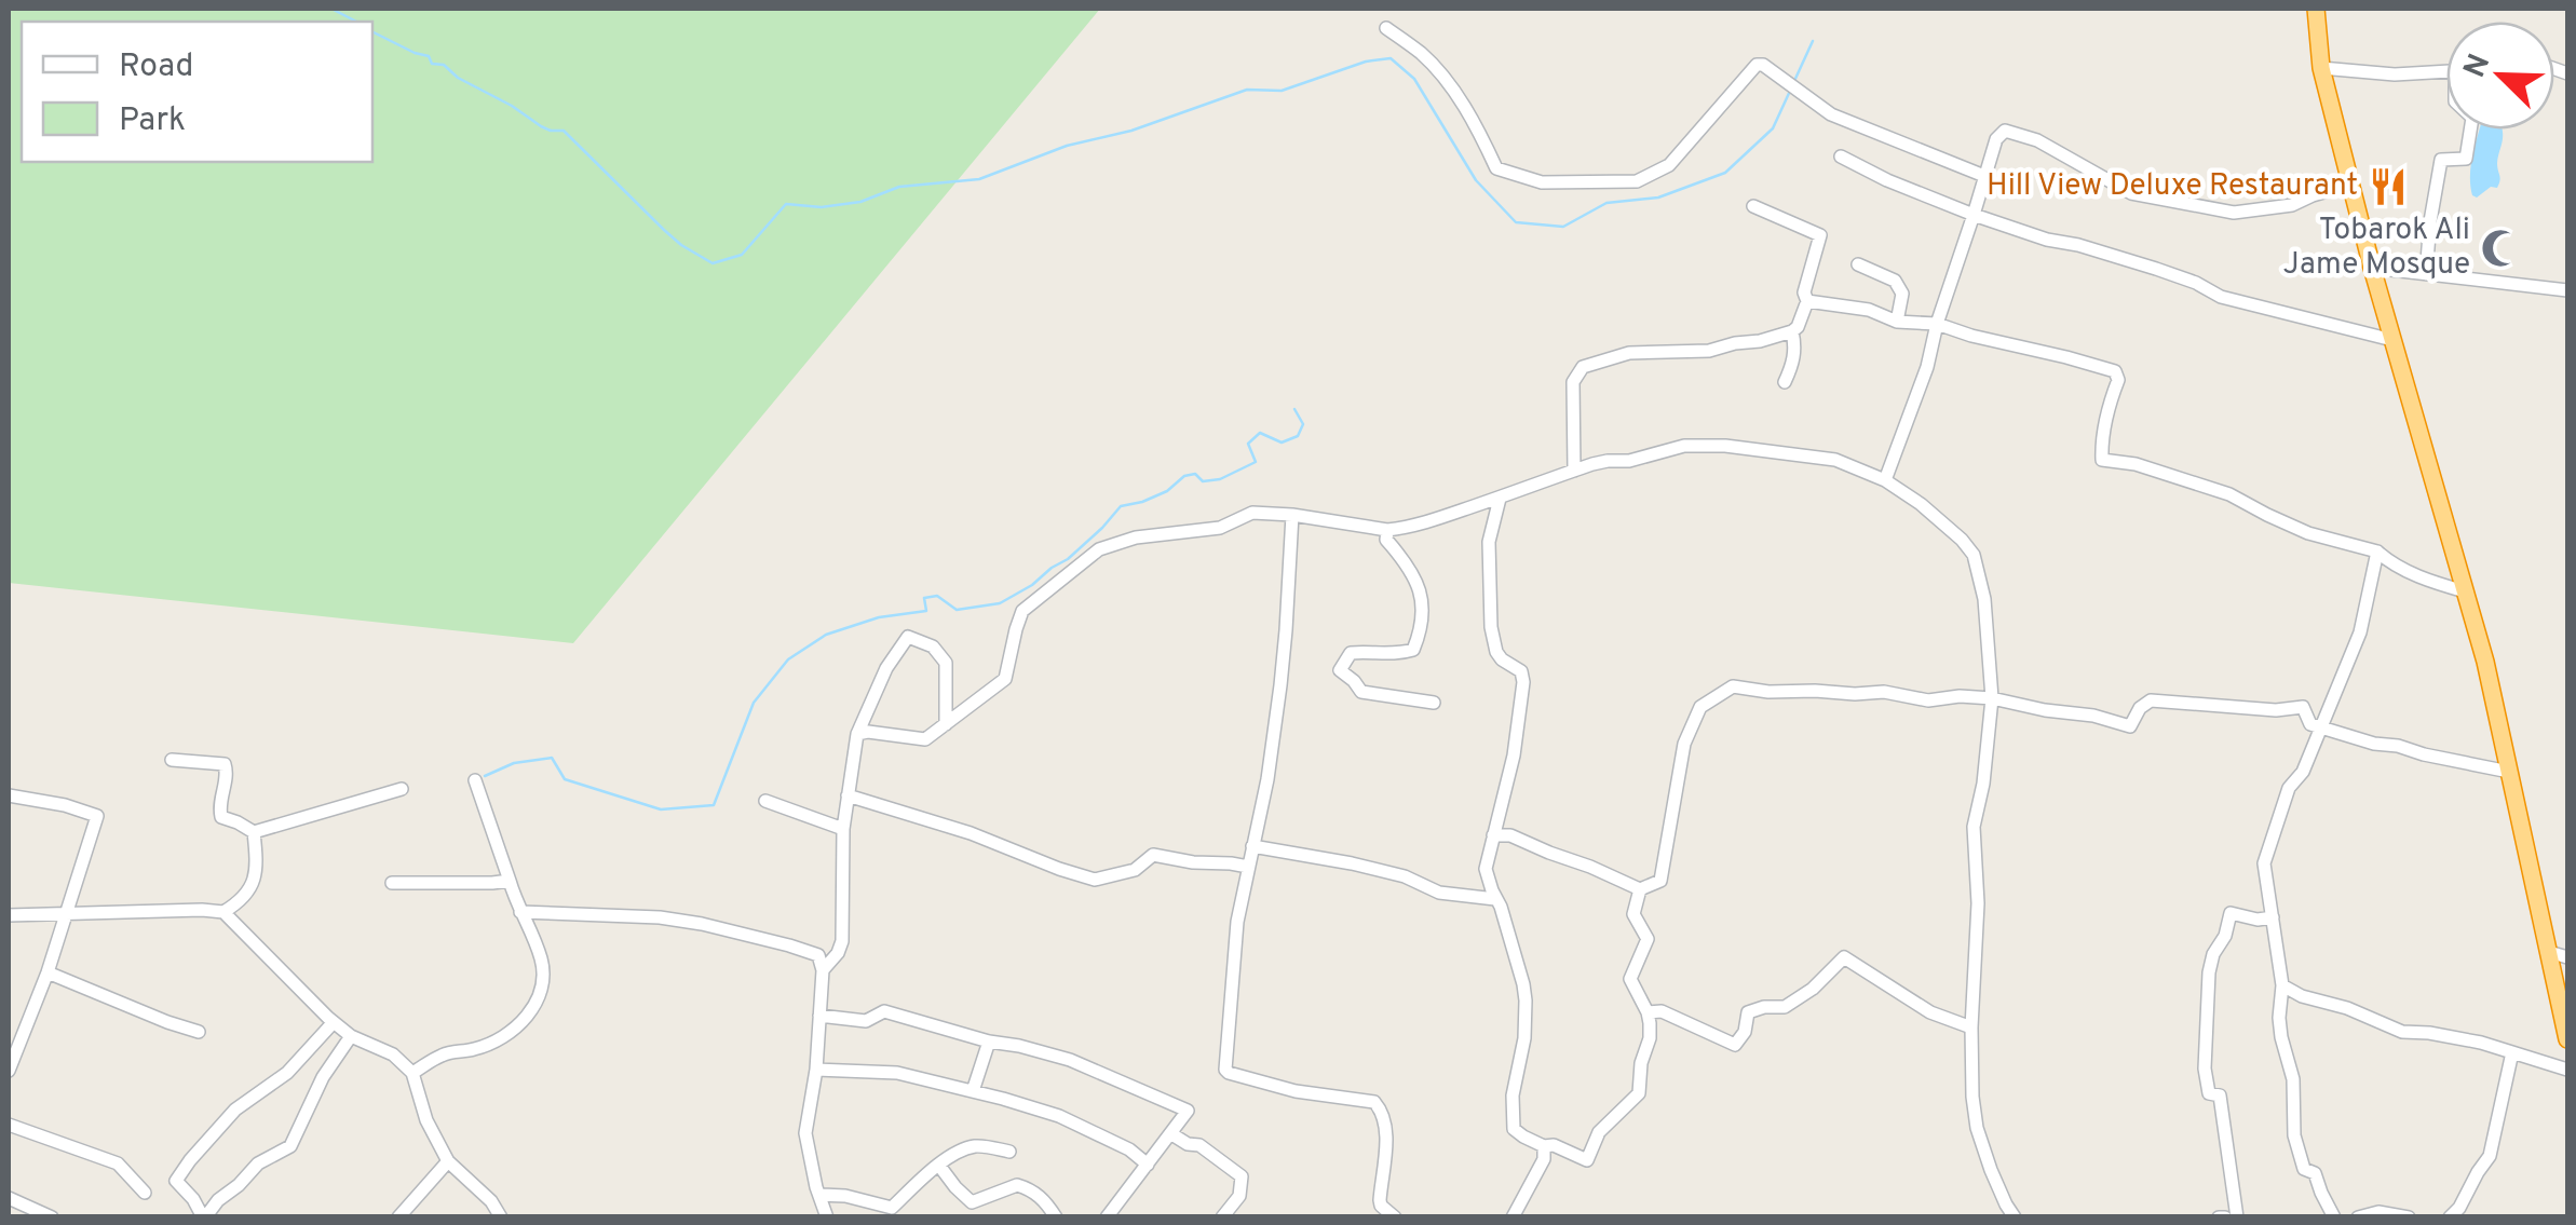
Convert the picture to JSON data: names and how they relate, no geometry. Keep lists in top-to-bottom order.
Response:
{
  "places": {
    "restaurant": ["Hill View Deluxe Restaurant"],
    "mosque": ["Tobarok Ali Jame Mosque"]
  },
  "legend": ["Road", "Park"],
  "north": "top left"
}
